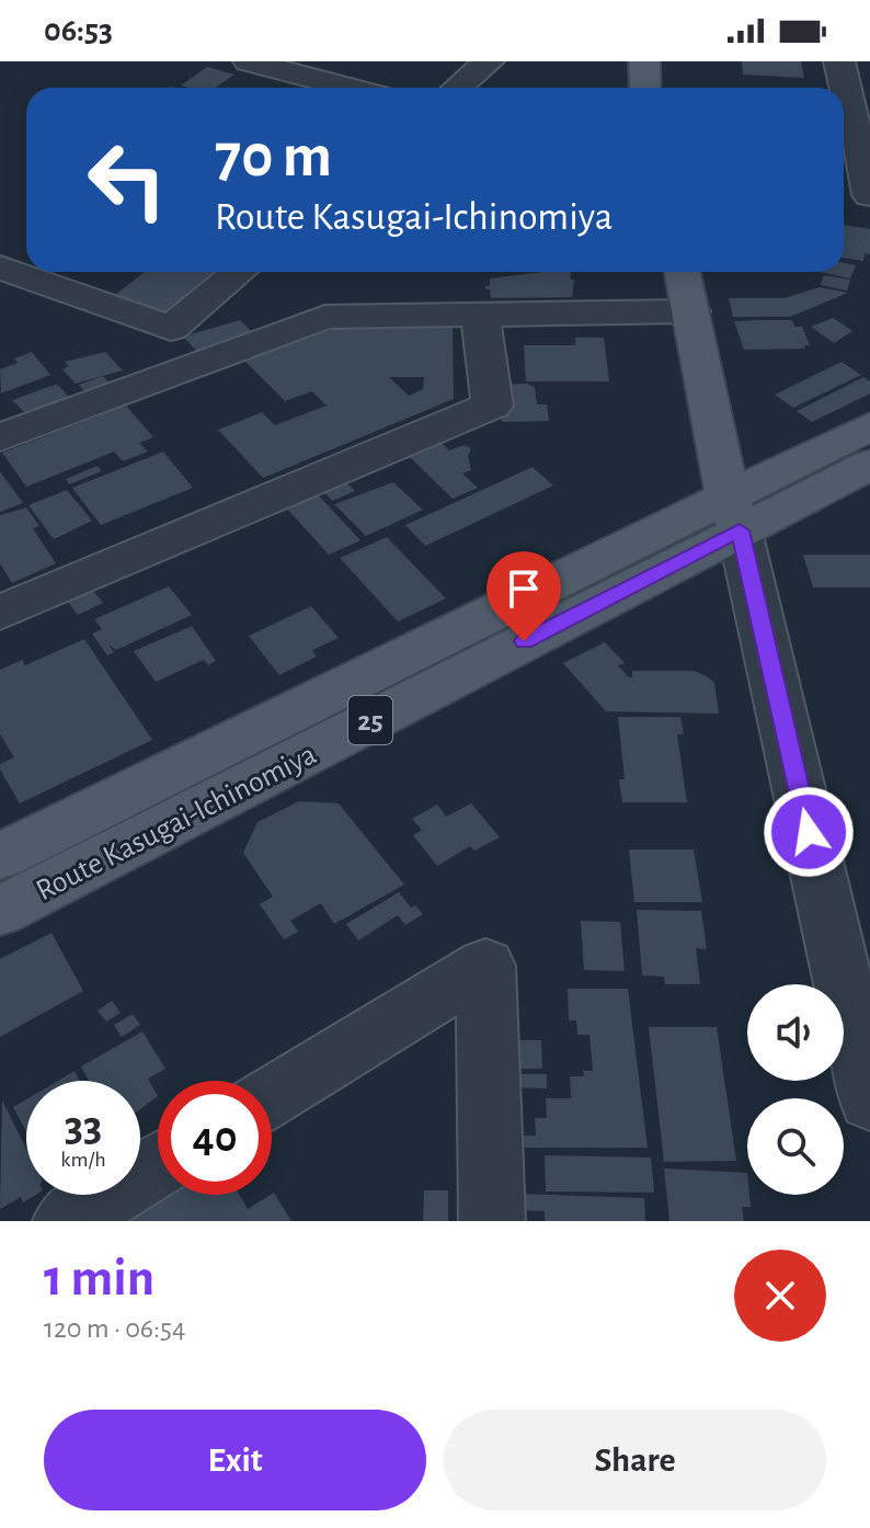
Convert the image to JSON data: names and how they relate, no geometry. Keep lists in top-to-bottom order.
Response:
{
  "streets": {
    "main road": ["25", "Route Kasugai-Ichinomiya"]
  },
  "page": {
    "status": "06:53",
    "turn": ["70 m", "Route Kasugai-Ichinomiya"],
    "speed": "33 km/h",
    "limit": "40",
    "heading": ["1 min", "120 m · 06:54"],
    "buttons": ["Exit", "Share"]
  }
}
